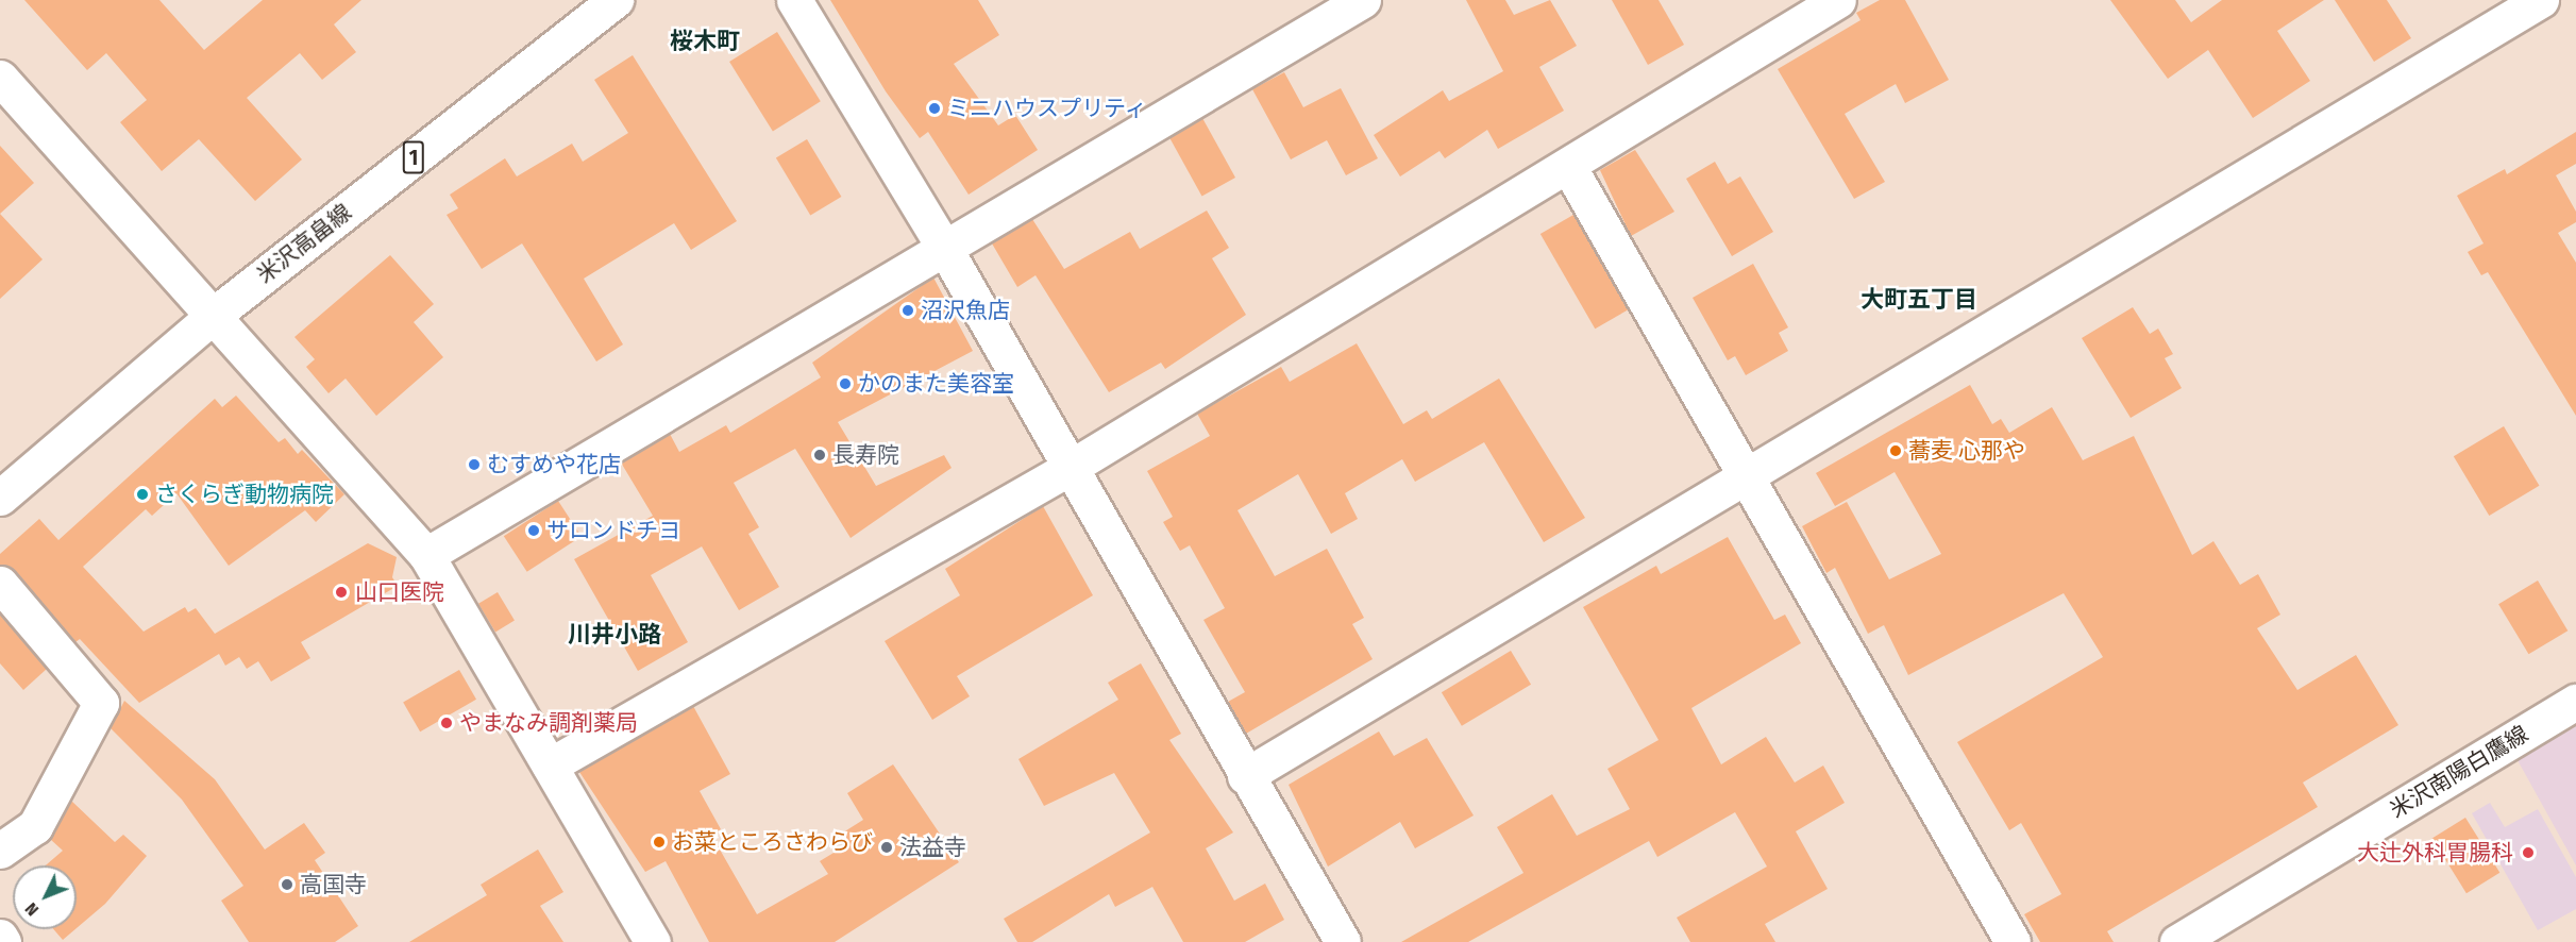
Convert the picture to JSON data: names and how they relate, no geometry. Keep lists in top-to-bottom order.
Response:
{
  "streets": {
    "street": ["1", "米沢高畠線", "米沢南陽白鷹線"]
  },
  "districts": ["桜木町", "大町五丁目", "川井小路"],
  "places": [
    "ミニハウスプリティ",
    "沼沢魚店",
    "かのまた美容室",
    "蕎麦 心那や",
    "長寿院",
    "むすめや花店",
    "さくらぎ動物病院",
    "サロンドチヨ",
    "山口医院",
    "やまなみ調剤薬局",
    "お菜ところさわらび",
    "法益寺",
    "大辻外科胃腸科",
    "高国寺"
  ],
  "north": "bottom left"
}
